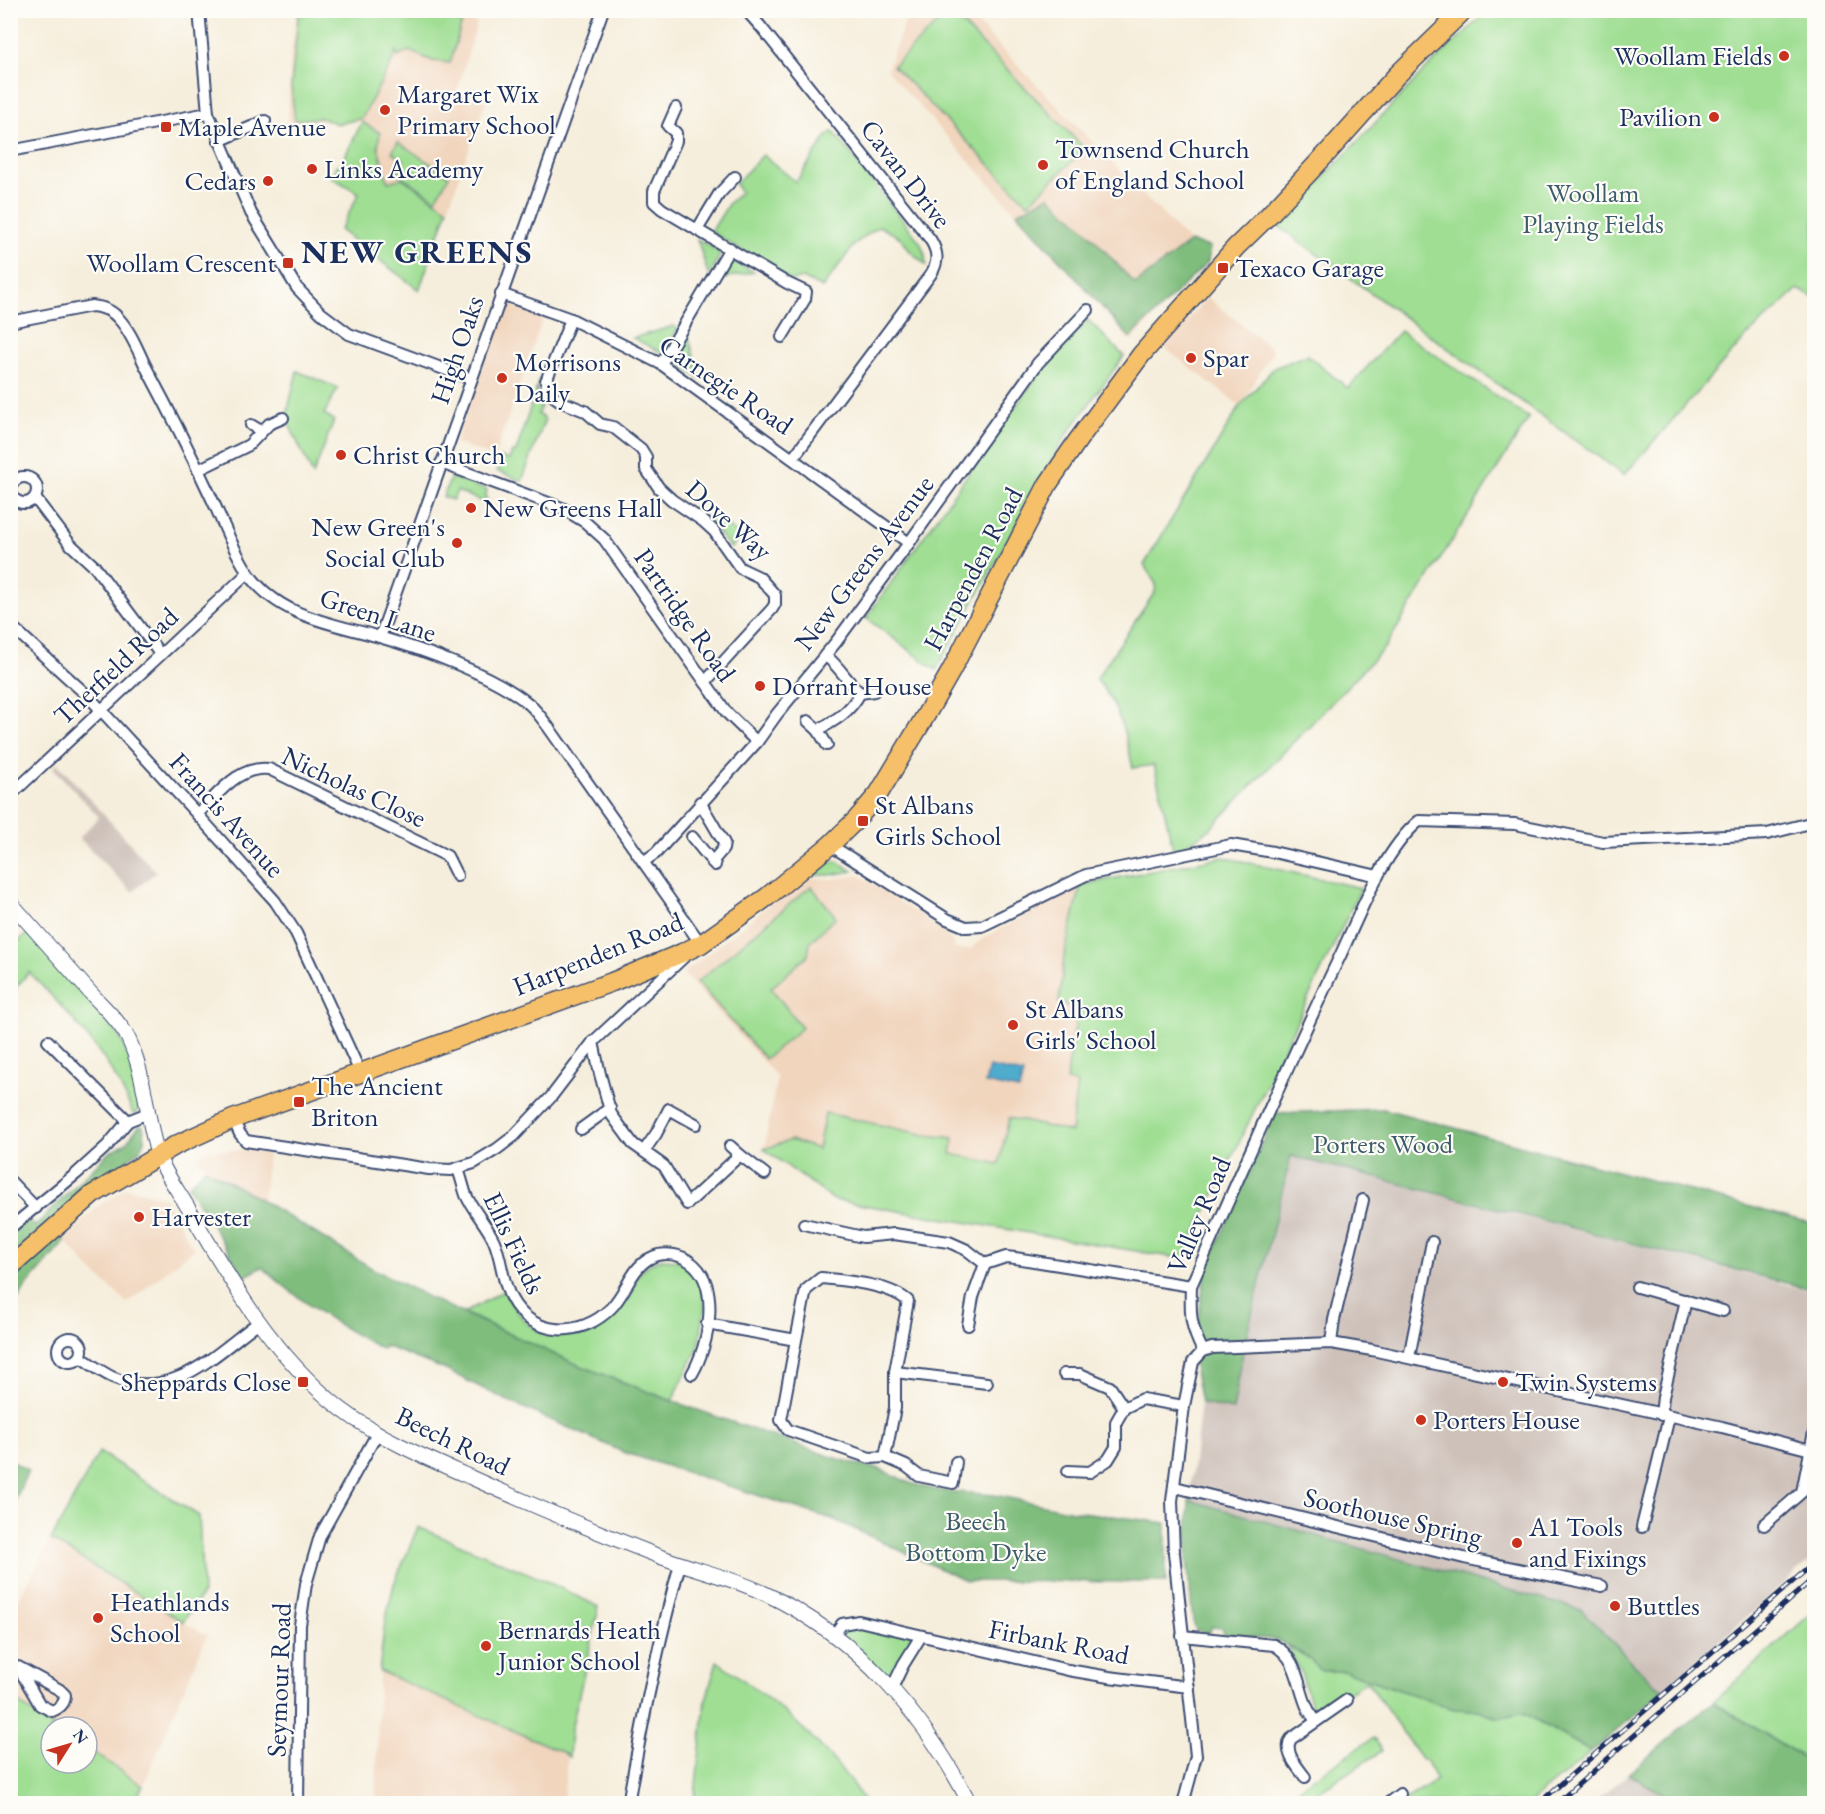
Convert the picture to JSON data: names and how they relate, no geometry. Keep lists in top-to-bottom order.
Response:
{
  "streets": {
    "main road": ["Harpenden Road"],
    "street": [
      "Cavan Drive",
      "High Oaks",
      "Carnegie Road",
      "Dove Way",
      "New Greens Avenue",
      "Green Lane",
      "Partridge Road",
      "Therfield Road",
      "Nicholas Close",
      "Francis Avenue",
      "Valley Road",
      "Ellis Fields",
      "Beech Road",
      "Soothouse Spring",
      "Firbank Road",
      "Seymour Road"
    ]
  },
  "crossings": [
    ["Cavan Drive", "Carnegie Road"],
    ["High Oaks", "Carnegie Road"],
    ["High Oaks", "Green Lane"],
    ["High Oaks", "Partridge Road"],
    ["Carnegie Road", "Dove Way"],
    ["Carnegie Road", "New Greens Avenue"],
    ["Dove Way", "Partridge Road"],
    ["New Greens Avenue", "Green Lane"],
    ["New Greens Avenue", "Partridge Road"],
    ["Harpenden Road", "Green Lane"],
    ["Harpenden Road", "Francis Avenue"],
    ["Harpenden Road", "Beech Road"],
    ["Green Lane", "Therfield Road"],
    ["Therfield Road", "Francis Avenue"],
    ["Nicholas Close", "Francis Avenue"],
    ["Beech Road", "Seymour Road"]
  ],
  "districts": ["NEW GREENS"],
  "parks": ["Woollam Playing Fields", "Porters Wood", "Beech Bottom Dyke"],
  "places": {
    "other": [
      "Woollam Fields",
      "Margaret Wix Primary School",
      "Pavilion",
      "Townsend Church of England School",
      "Links Academy",
      "Cedars",
      "Spar",
      "Morrisons Daily",
      "Christ Church",
      "New Greens Hall",
      "New Green's Social Club",
      "Dorrant House",
      "St Albans Girls' School",
      "Harvester",
      "Twin Systems",
      "Porters House",
      "A1 Tools and Fixings",
      "Buttles",
      "Heathlands School",
      "Bernards Heath Junior School"
    ],
    "transit": [
      "Maple Avenue",
      "Woollam Crescent",
      "Texaco Garage",
      "St Albans Girls School",
      "The Ancient Briton",
      "Sheppards Close"
    ]
  },
  "north": "top right"
}
